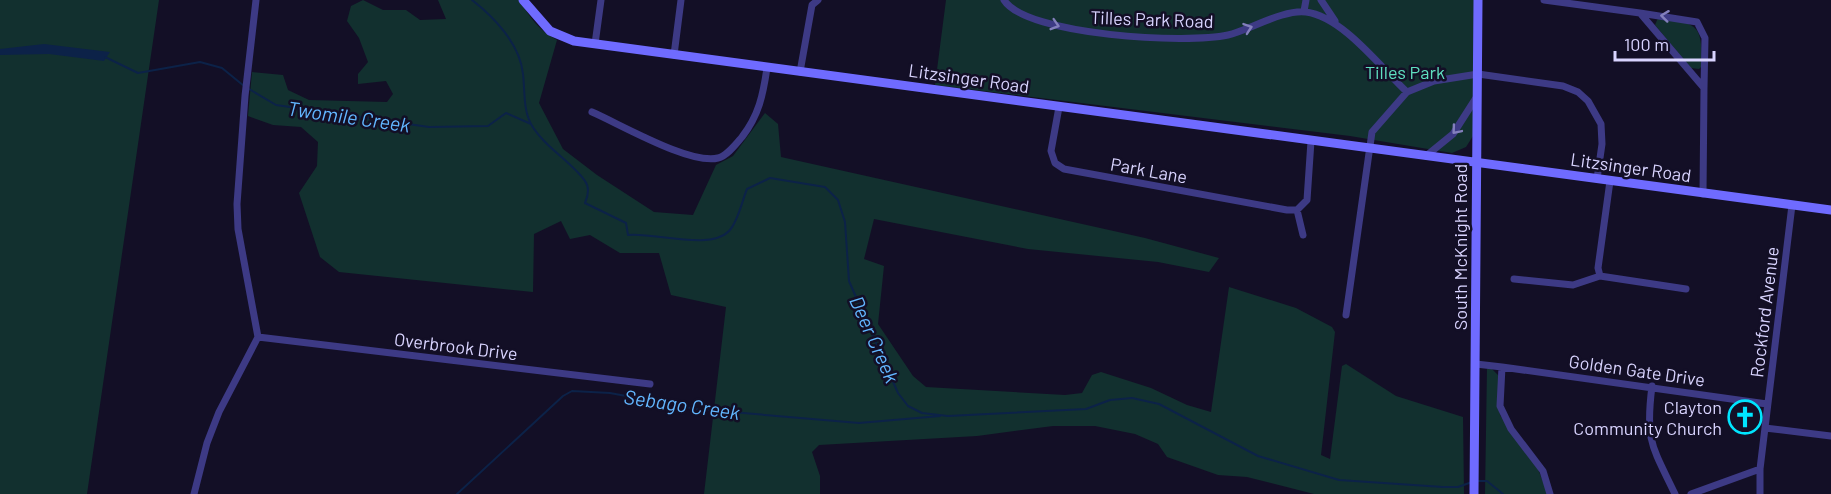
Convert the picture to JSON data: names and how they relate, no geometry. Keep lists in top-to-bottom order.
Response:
{
  "streets": {
    "street": [
      "Tilles Park Road",
      "Litzsinger Road",
      "Park Lane",
      "South McKnight Road",
      "Rockford Avenue",
      "Overbrook Drive",
      "Golden Gate Drive"
    ]
  },
  "crossings": [
    ["Litzsinger Road", "Park Lane"],
    ["Litzsinger Road", "South McKnight Road"],
    ["Litzsinger Road", "Rockford Avenue"],
    ["South McKnight Road", "Golden Gate Drive"],
    ["Rockford Avenue", "Golden Gate Drive"]
  ],
  "one_way": ["Tilles Park Road"],
  "water": ["Twomile Creek", "Deer Creek", "Sebago Creek"],
  "parks": ["Tilles Park"],
  "places": {
    "church": ["Clayton Community Church"]
  },
  "scale_bar": "100 m"
}
